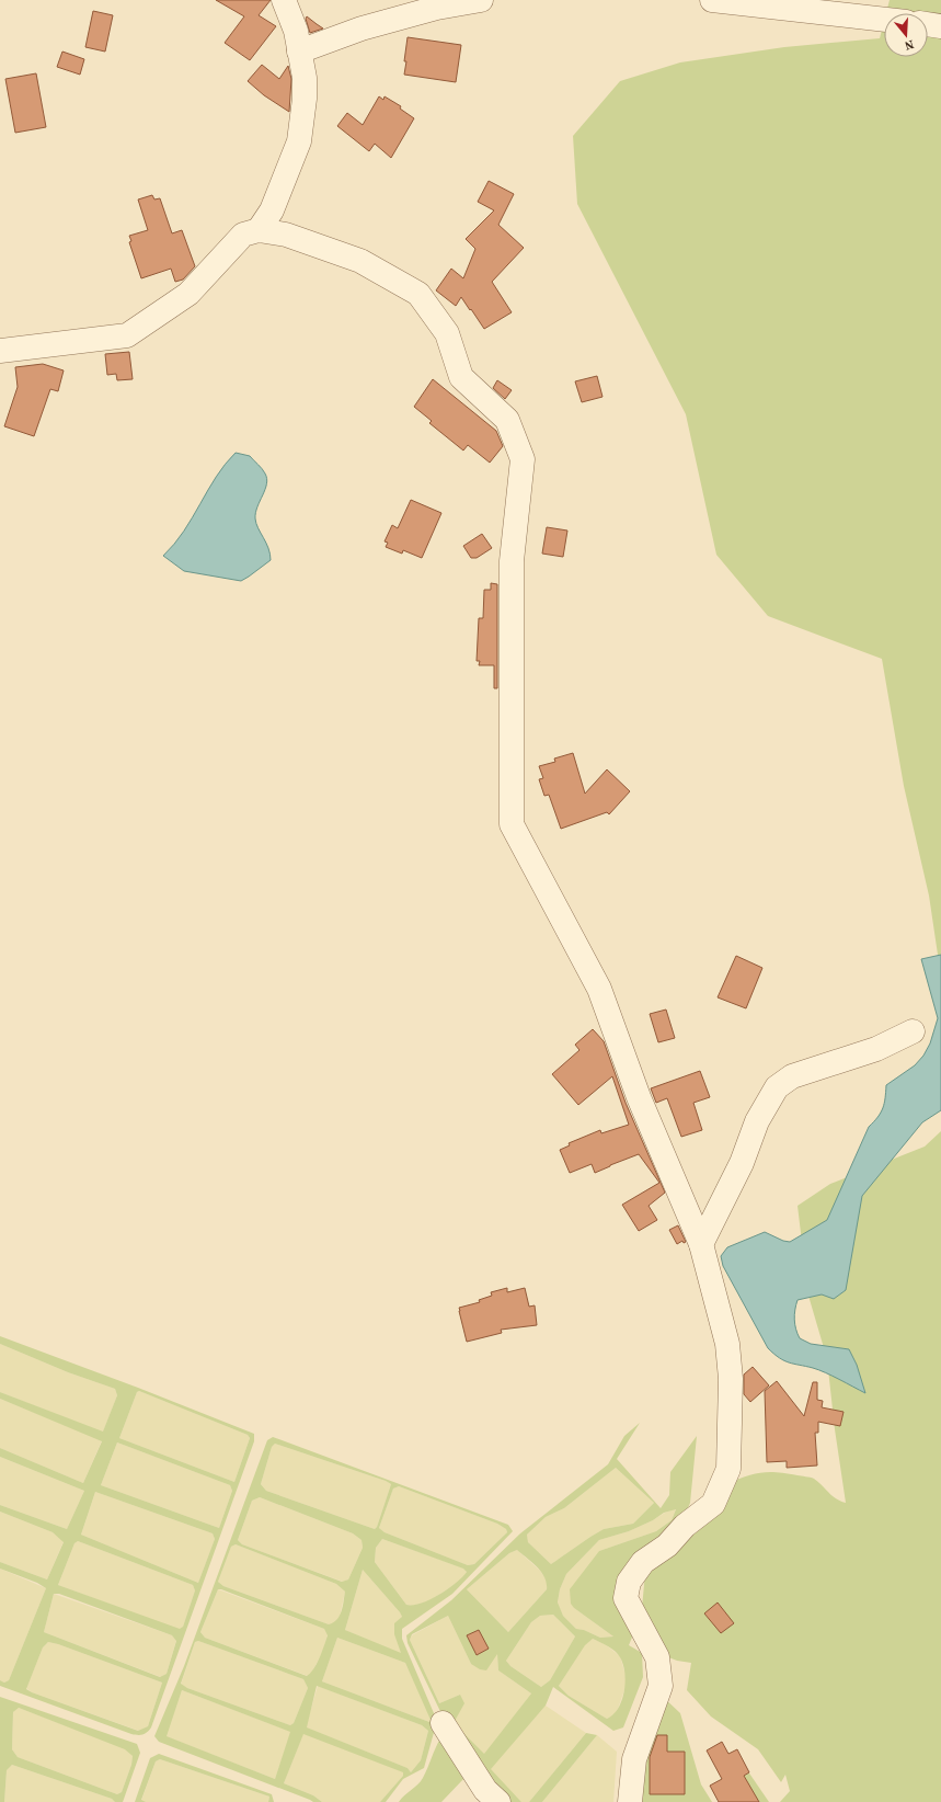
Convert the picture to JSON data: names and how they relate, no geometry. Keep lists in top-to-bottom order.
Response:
{
  "north": "bottom"
}
